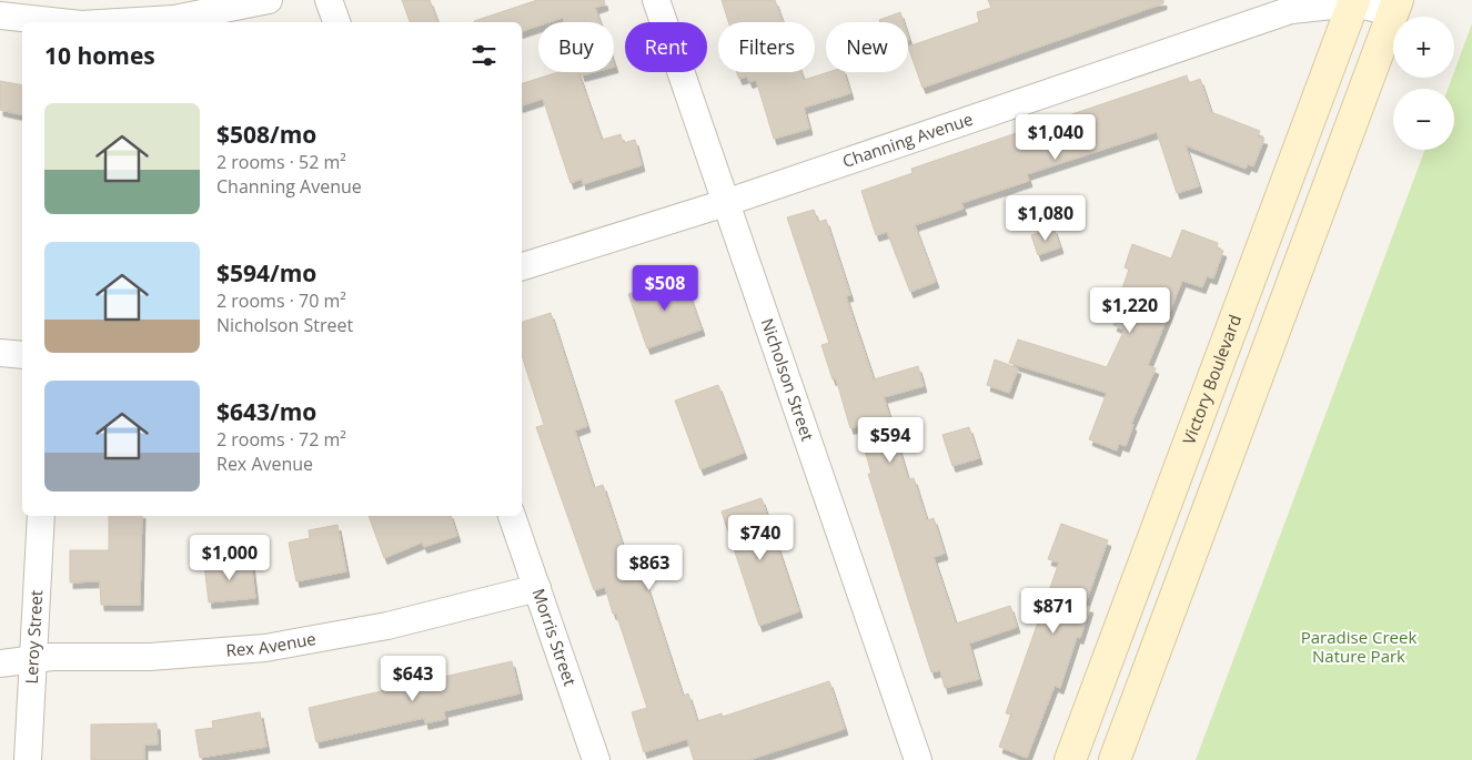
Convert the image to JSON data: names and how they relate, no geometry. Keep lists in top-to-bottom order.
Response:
{
  "streets": {
    "main road": ["Victory Boulevard"],
    "street": [
      "Channing Avenue",
      "Nicholson Street",
      "Leroy Street",
      "Morris Street",
      "Rex Avenue"
    ]
  },
  "crossings": [
    ["Channing Avenue", "Victory Boulevard"],
    ["Channing Avenue", "Nicholson Street"],
    ["Leroy Street", "Rex Avenue"],
    ["Morris Street", "Rex Avenue"]
  ],
  "parks": ["Paradise Creek Nature Park"],
  "page": {
    "map_buttons": ["+", "−"],
    "chip": [
      "Buy",
      "Rent",
      "Filters",
      "New"
    ],
    "heading": "10 homes",
    "list": [
      {
        "name": "$508/mo",
        "note": "2 rooms · 52 m² · Channing Avenue"
      },
      {
        "name": "$594/mo",
        "note": "2 rooms · 70 m² · Nicholson Street"
      },
      {
        "name": "$643/mo",
        "note": "2 rooms · 72 m² · Rex Avenue"
      }
    ],
    "price": [
      "$1,040",
      "$1,080",
      "$508",
      "$1,220",
      "$594",
      "$740",
      "$1,000",
      "$863",
      "$871",
      "$643"
    ]
  }
}
